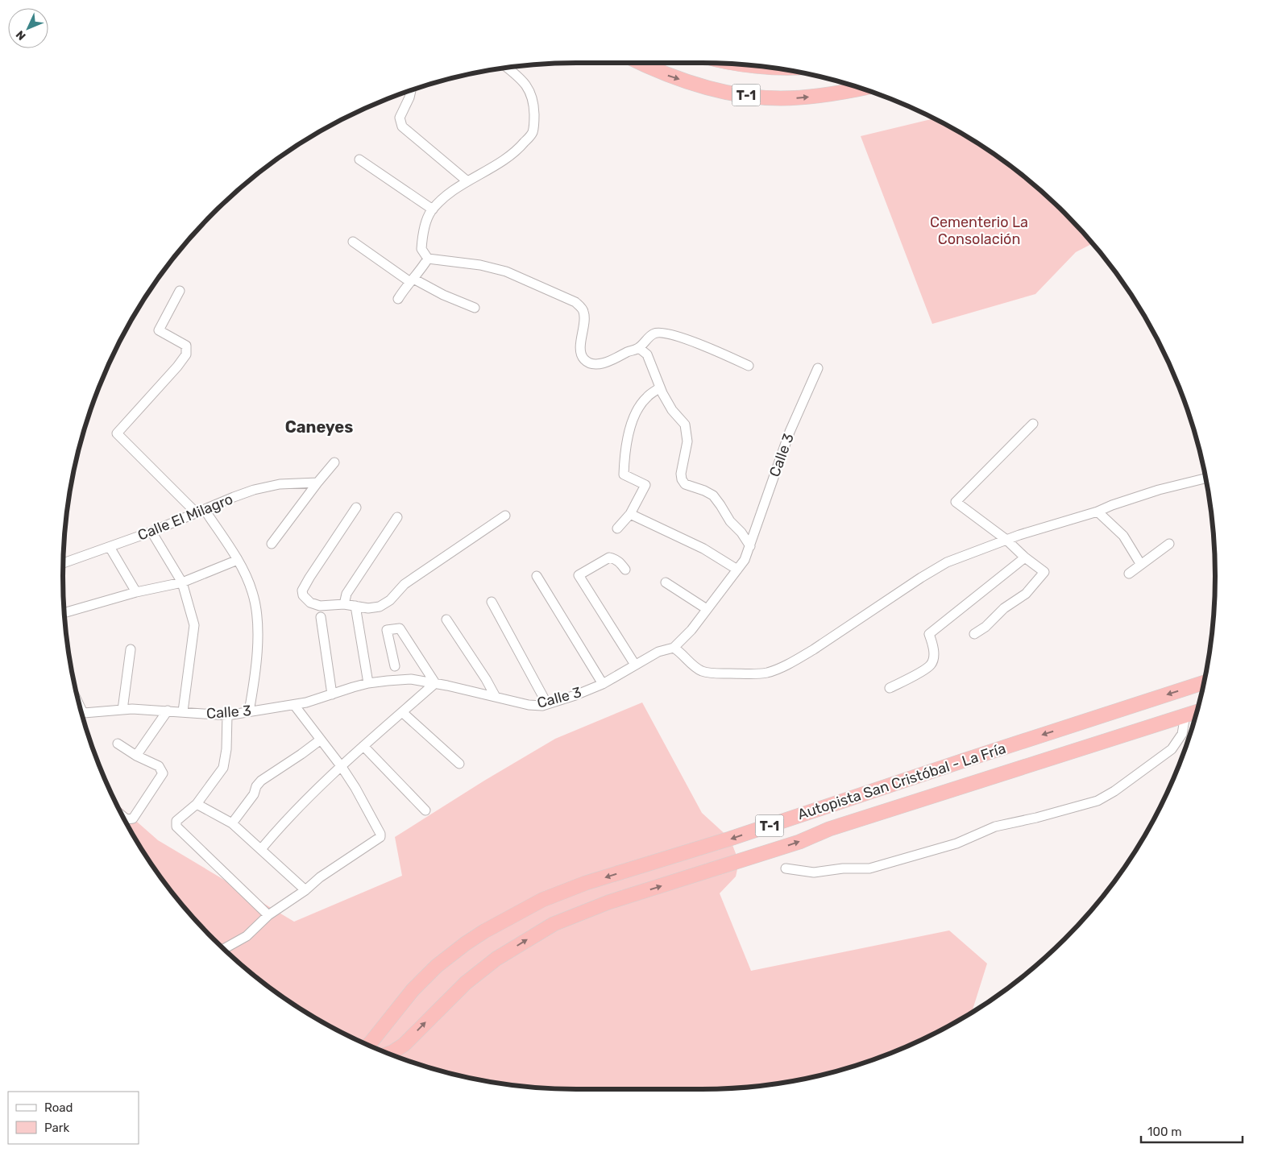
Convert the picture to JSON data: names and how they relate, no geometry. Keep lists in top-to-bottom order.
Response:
{
  "streets": {
    "highway": ["T-1", "Autopista San Cristóbal - La Fría"],
    "street": ["Calle 3", "Calle El Milagro"]
  },
  "districts": ["Caneyes"],
  "parks": ["Cementerio La Consolación"],
  "legend": ["Road", "Park"],
  "scale_bar": "100 m",
  "north": "bottom left"
}
